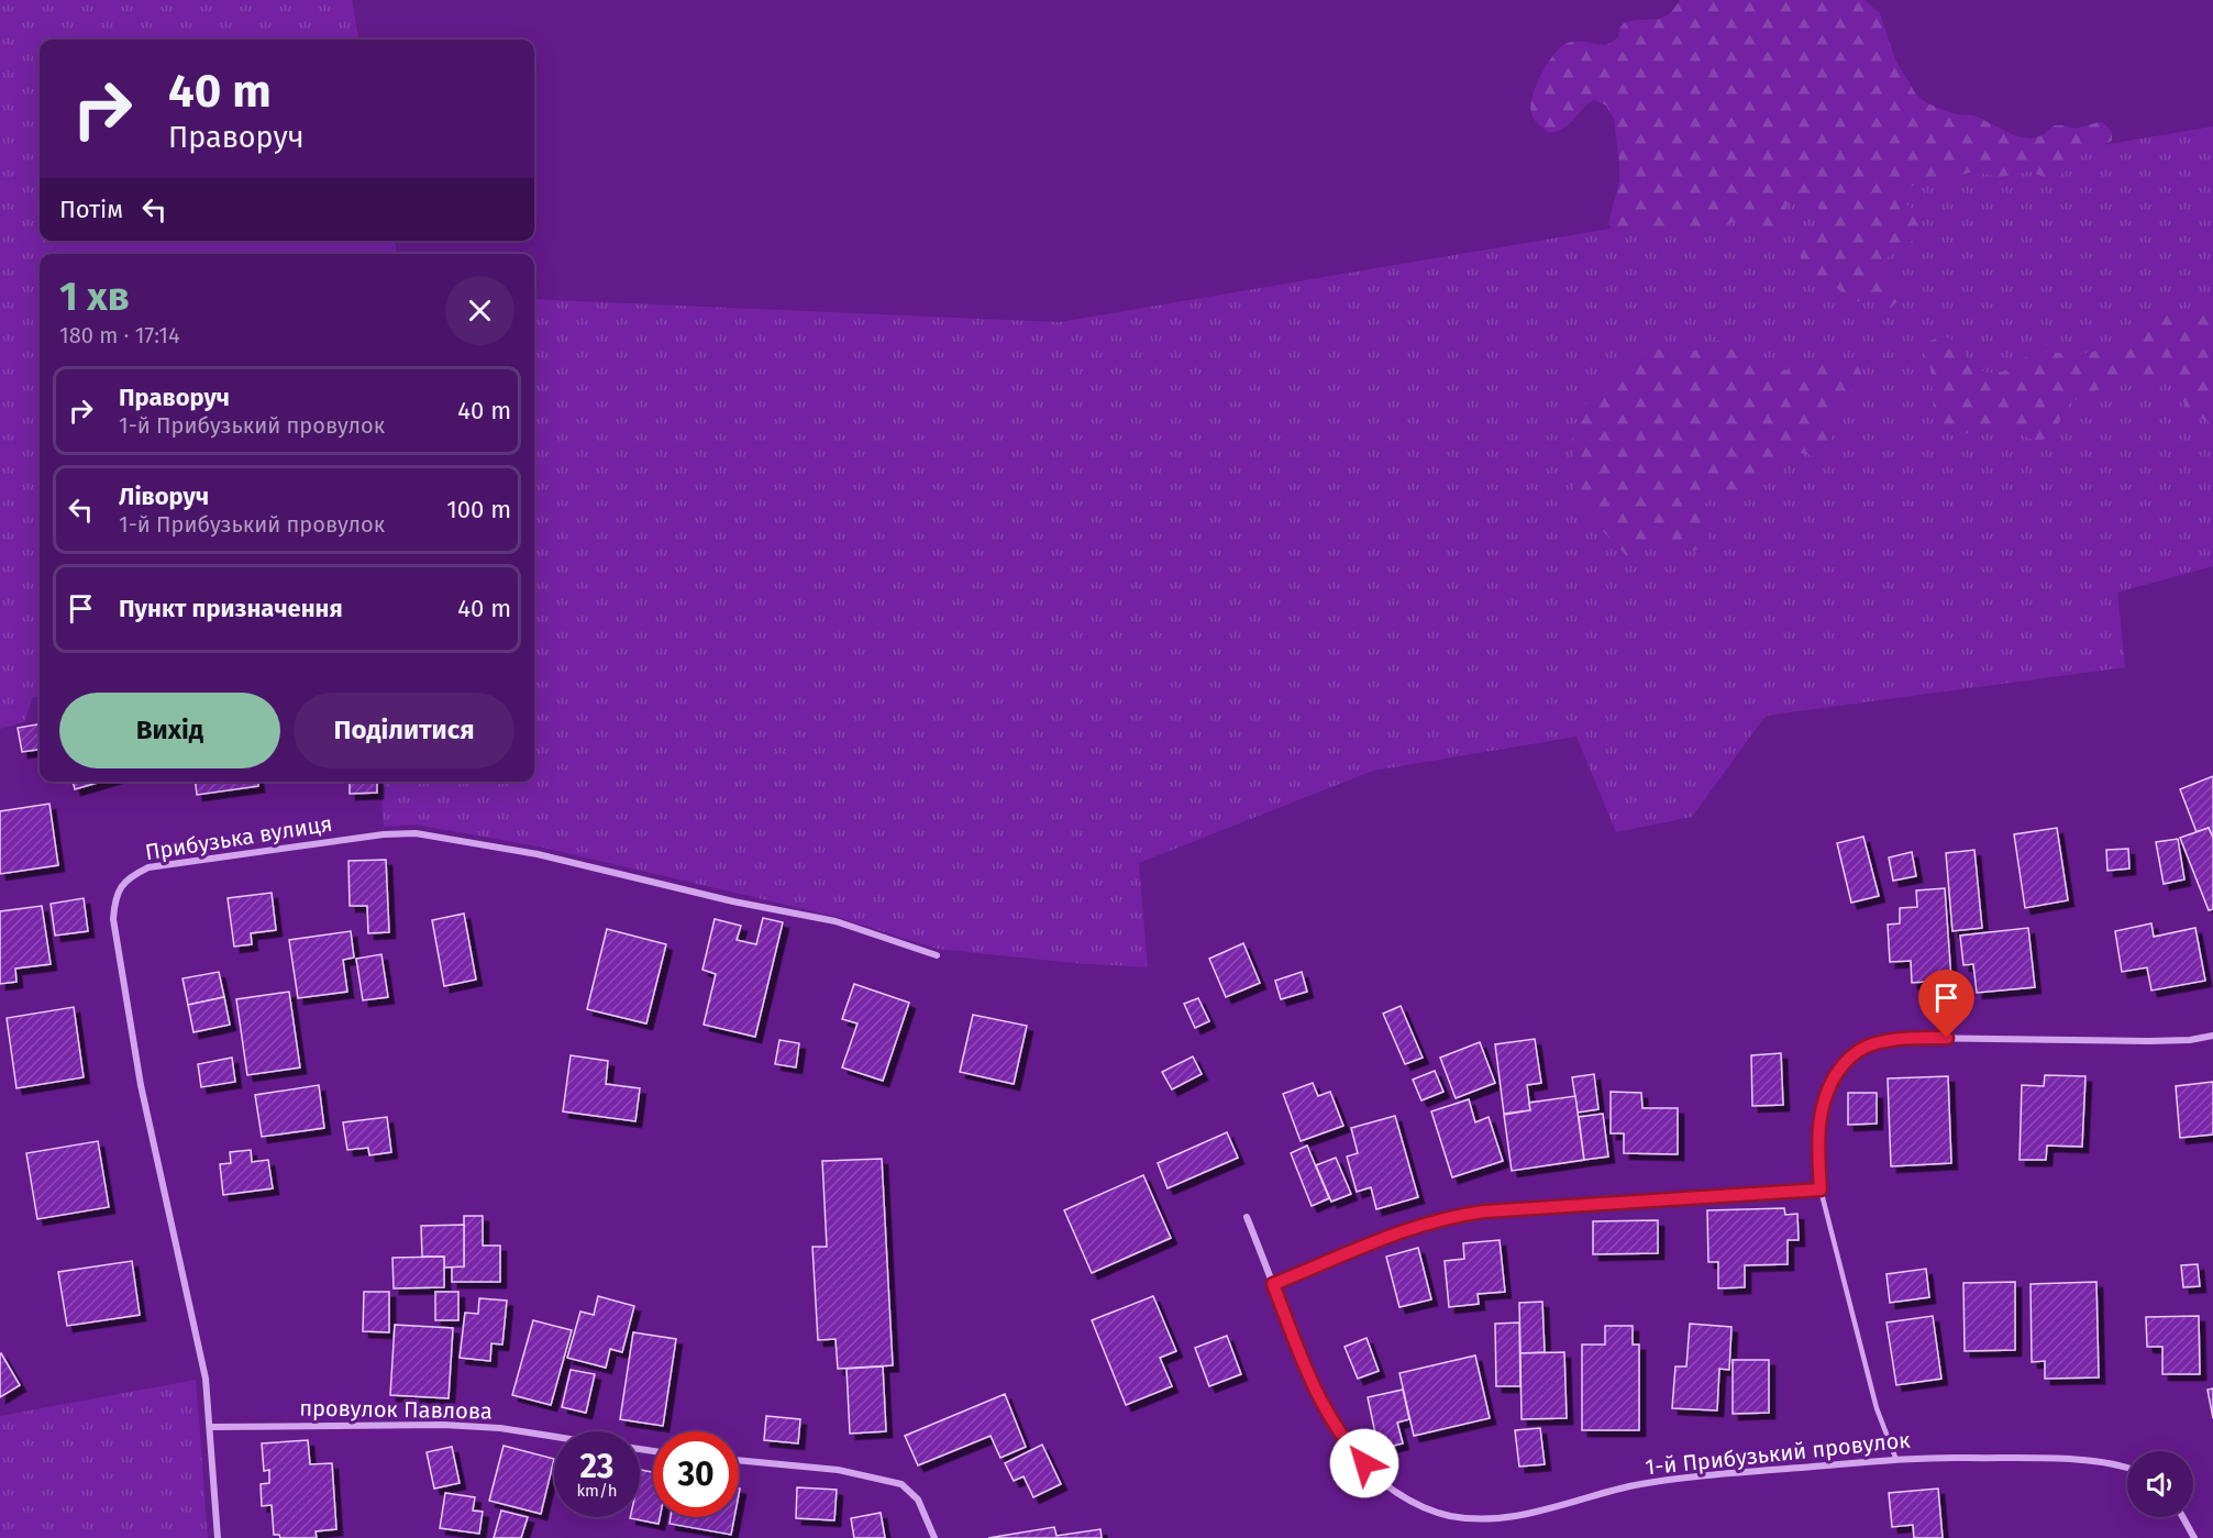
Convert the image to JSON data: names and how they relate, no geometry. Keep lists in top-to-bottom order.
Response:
{
  "streets": {
    "street": ["Прибузька вулиця", "провулок Павлова", "1-й Прибузький провулок"]
  },
  "crossings": [
    ["Прибузька вулиця", "провулок Павлова"]
  ],
  "page": {
    "turn": ["40 m", "Праворуч"],
    "then": "Потім",
    "heading": ["1 хв", "180 m · 17:14"],
    "list": [
      {
        "name": "Праворуч",
        "note": "1-й Прибузький провулок",
        "value": "40 m"
      },
      {
        "name": "Ліворуч",
        "note": "1-й Прибузький провулок",
        "value": "100 m"
      },
      {
        "name": "Пункт призначення",
        "value": "40 m"
      }
    ],
    "buttons": ["Вихід", "Поділитися"],
    "speed": "23 km/h",
    "limit": "30"
  }
}
